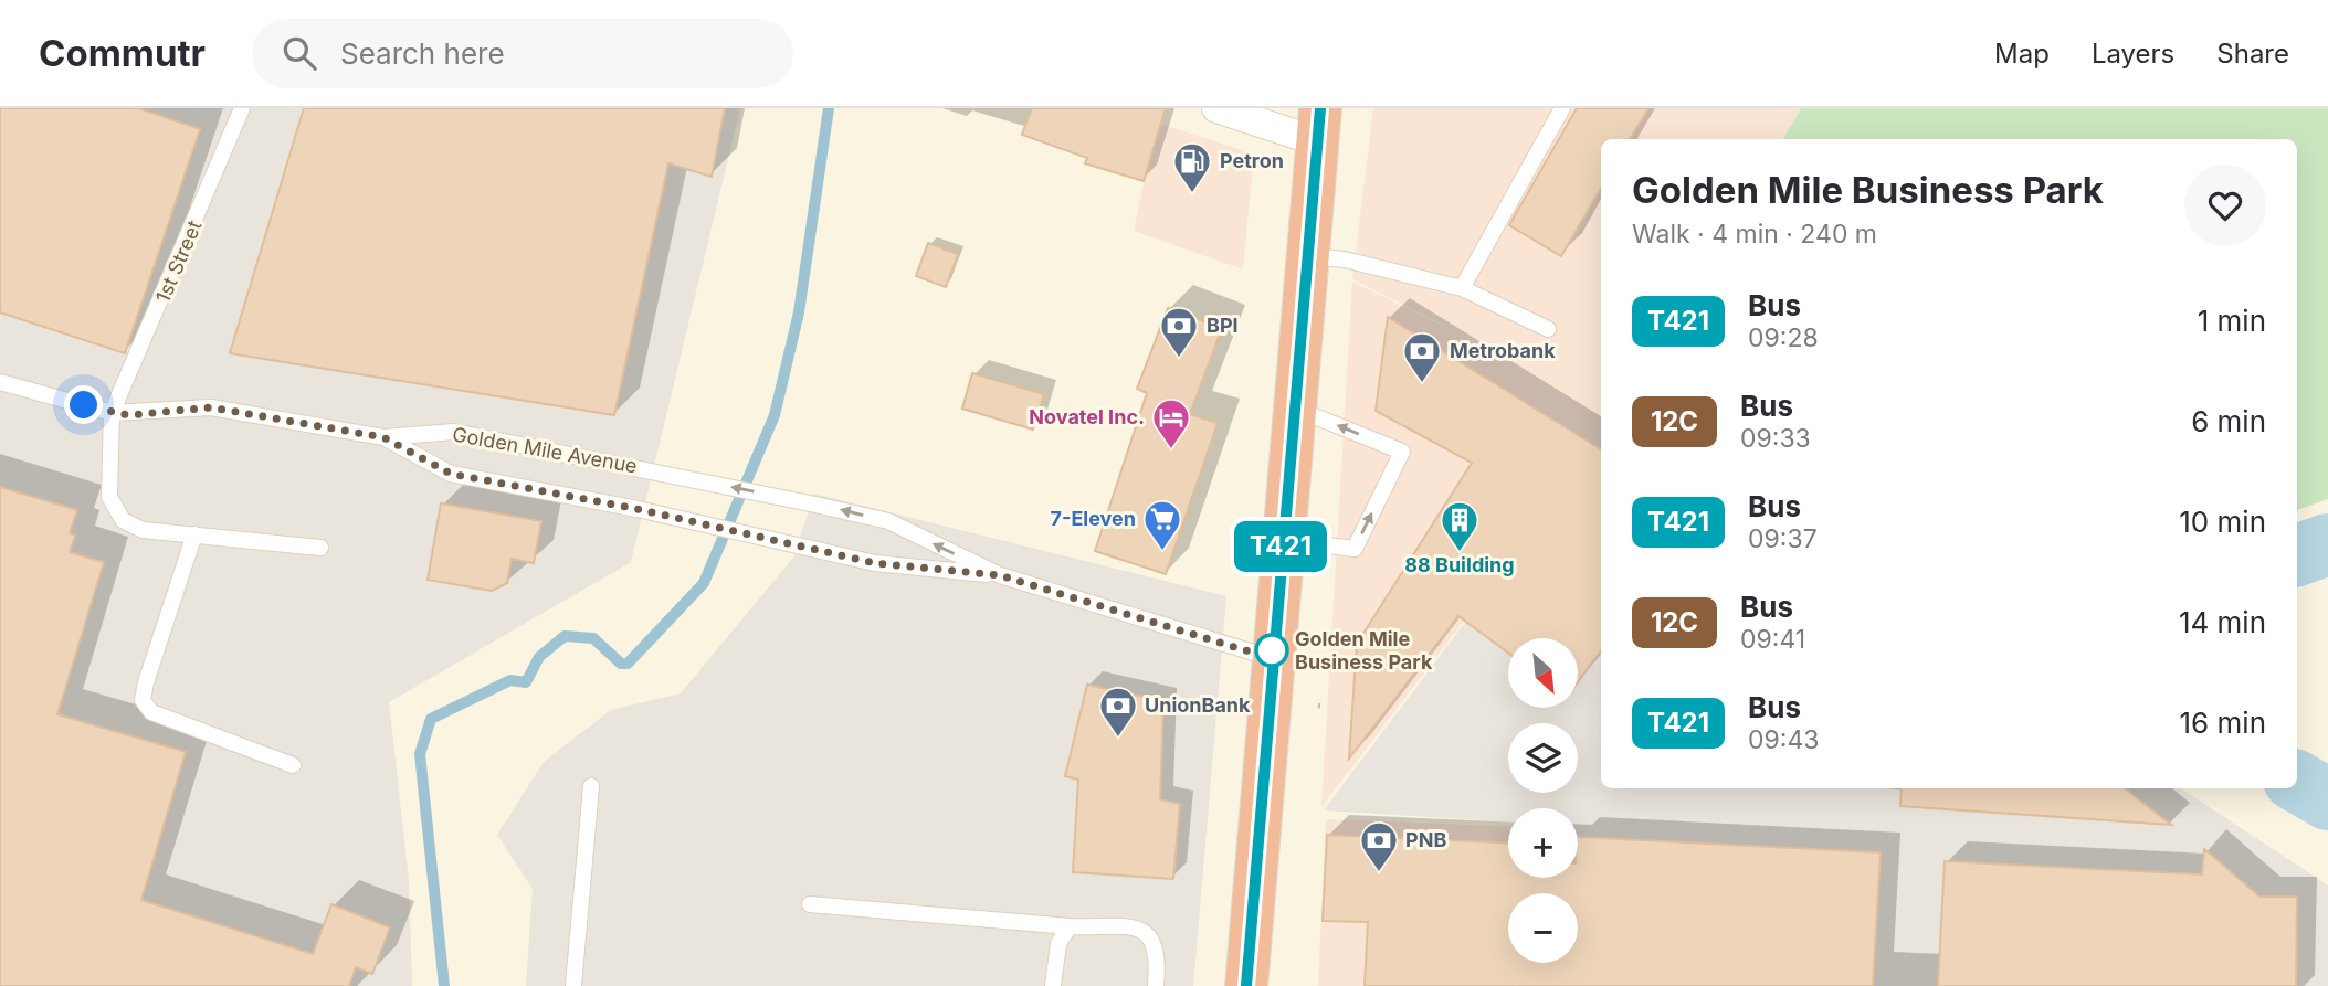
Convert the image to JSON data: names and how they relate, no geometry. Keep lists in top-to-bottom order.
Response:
{
  "streets": {
    "lane": ["1st Street", "Golden Mile Avenue"]
  },
  "places": {
    "fuel station": ["Petron"],
    "bank": [
      "BPI",
      "Metrobank",
      "UnionBank",
      "PNB"
    ],
    "hotel": ["Novatel Inc."],
    "supermarket": ["7-Eleven"],
    "building": ["88 Building"],
    "other": ["Golden Mile Business Park"]
  },
  "lines": ["bus line T421"],
  "north": "bottom right",
  "page": {
    "header": "Commutr",
    "search": "Search here",
    "nav": ["Map", "Layers", "Share"],
    "on_map": "T421",
    "heading": ["Golden Mile Business Park", "Walk · 4 min · 240 m"],
    "list": [
      {
        "mark": "T421",
        "name": "Bus",
        "note": "09:28",
        "value": "1 min"
      },
      {
        "mark": "12C",
        "name": "Bus",
        "note": "09:33",
        "value": "6 min"
      },
      {
        "mark": "T421",
        "name": "Bus",
        "note": "09:37",
        "value": "10 min"
      },
      {
        "mark": "12C",
        "name": "Bus",
        "note": "09:41",
        "value": "14 min"
      },
      {
        "mark": "T421",
        "name": "Bus",
        "note": "09:43",
        "value": "16 min"
      }
    ],
    "map_buttons": ["+", "−"]
  }
}
